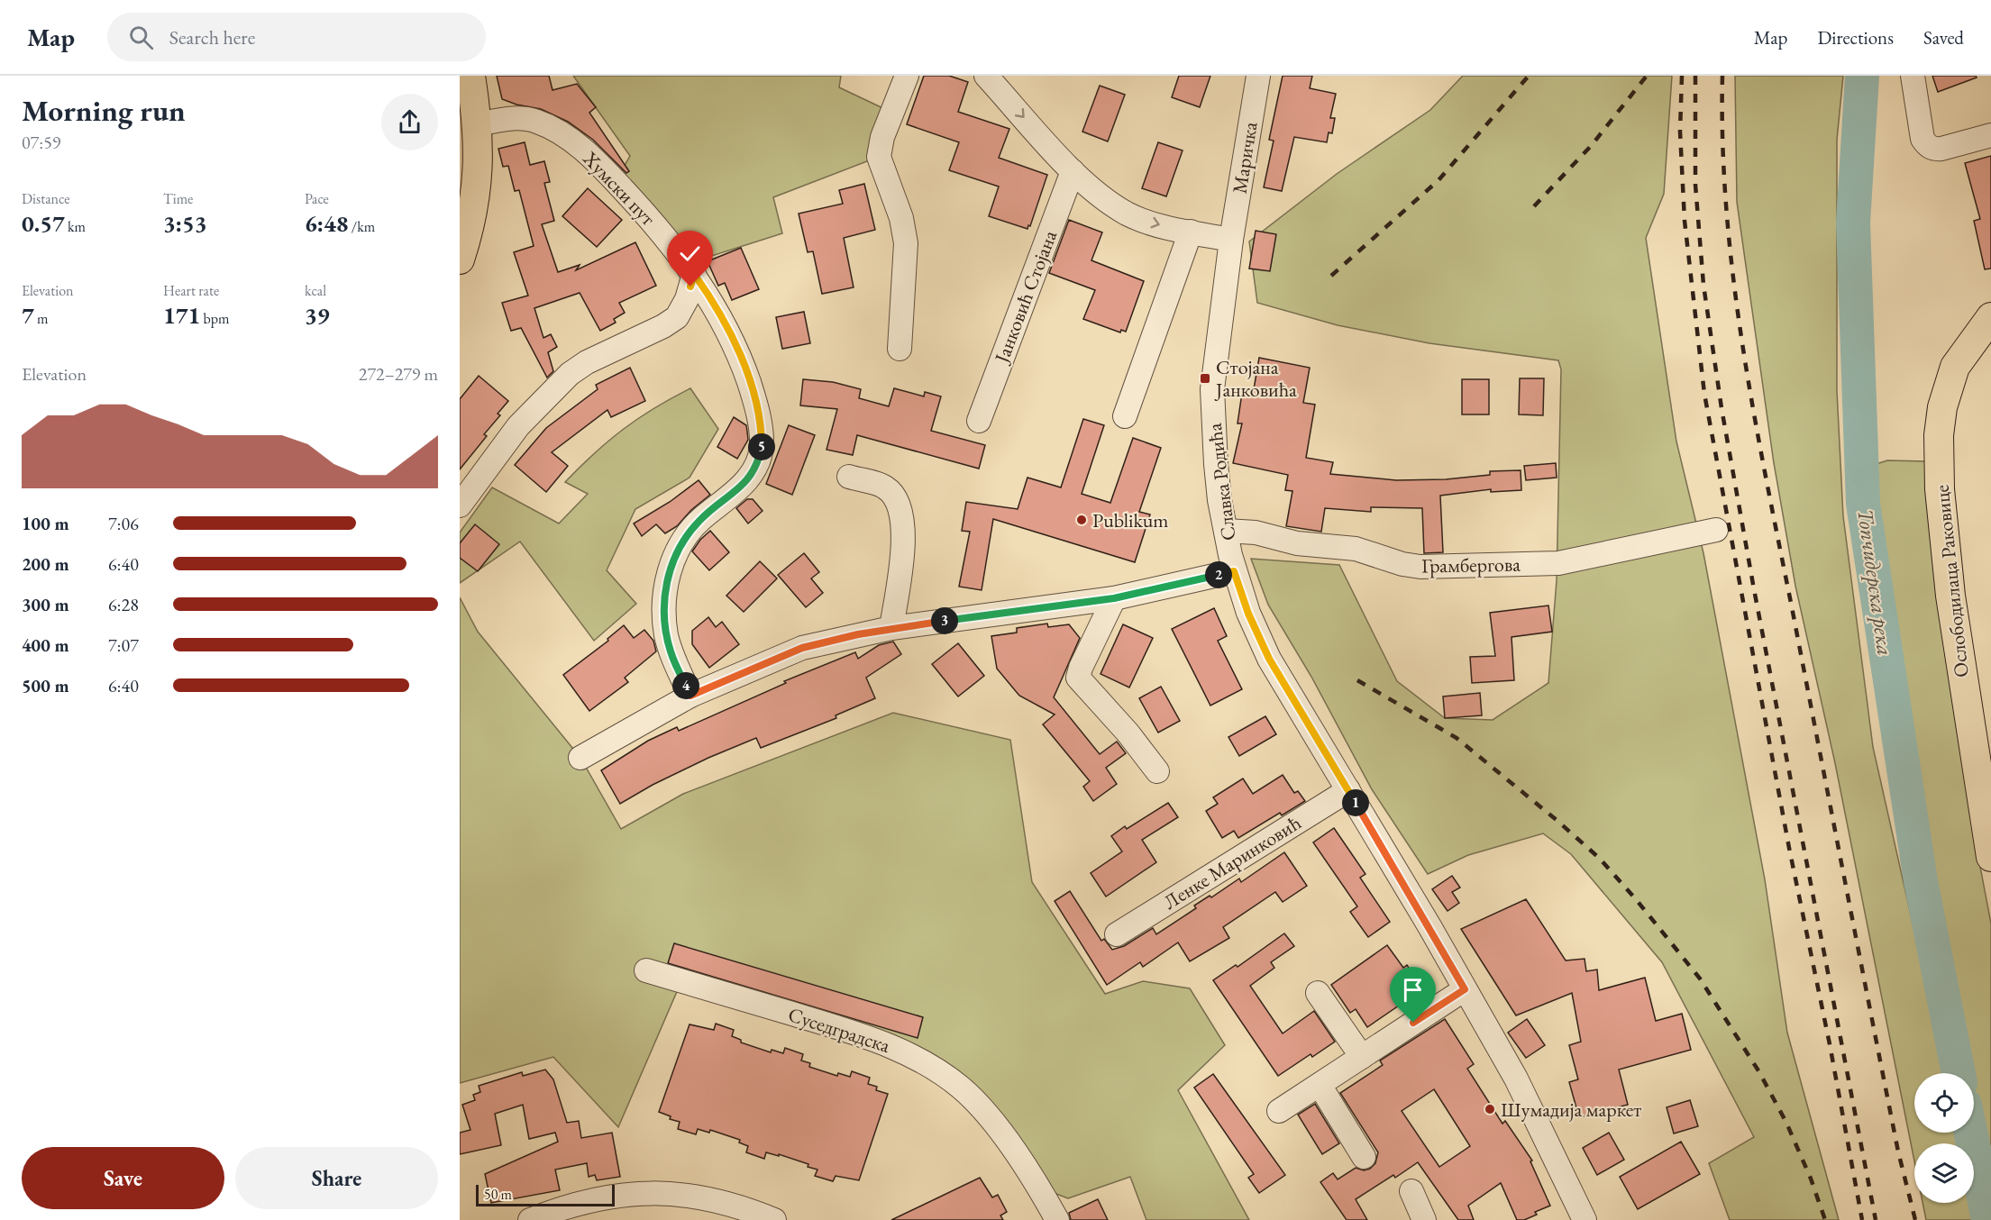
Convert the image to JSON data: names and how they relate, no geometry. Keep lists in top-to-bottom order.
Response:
{
  "streets": {
    "main road": ["Ослободилаца Раковице"],
    "street": [
      "Маричка",
      "Хумски пут",
      "Јанковић Стојана",
      "Славка Родића",
      "Грамбергова",
      "Ленке Маринковић",
      "Суседградска"
    ]
  },
  "crossings": [
    ["Маричка", "Славка Родића"],
    ["Славка Родића", "Грамбергова"],
    ["Славка Родића", "Ленке Маринковић"]
  ],
  "water": ["Топчидерска река"],
  "places": {
    "transit": ["Стојана Јанковића"],
    "other": ["Publikum", "Шумадија маркет"]
  },
  "scale_bar": "50 m",
  "page": {
    "header": "Map",
    "search": "Search here",
    "nav": ["Map", "Directions", "Saved"],
    "heading": ["Morning run", "07:59"],
    "stats": [
      ["Distance", "0.57 km"],
      ["Time", "3:53"],
      ["Pace", "6:48 /km"],
      ["Elevation", "7 m"],
      ["Heart rate", "171 bpm"],
      ["kcal", "39"]
    ],
    "chart": ["Elevation", "272–279 m"],
    "pins": [
      "5",
      "2",
      "3",
      "4",
      "1"
    ],
    "list": [
      {
        "name": "100 m",
        "note": "7:06"
      },
      {
        "name": "200 m",
        "note": "6:40"
      },
      {
        "name": "300 m",
        "note": "6:28"
      },
      {
        "name": "400 m",
        "note": "7:07"
      },
      {
        "name": "500 m",
        "note": "6:40"
      }
    ],
    "buttons": ["Save", "Share"],
    "scale": "50 m"
  }
}
